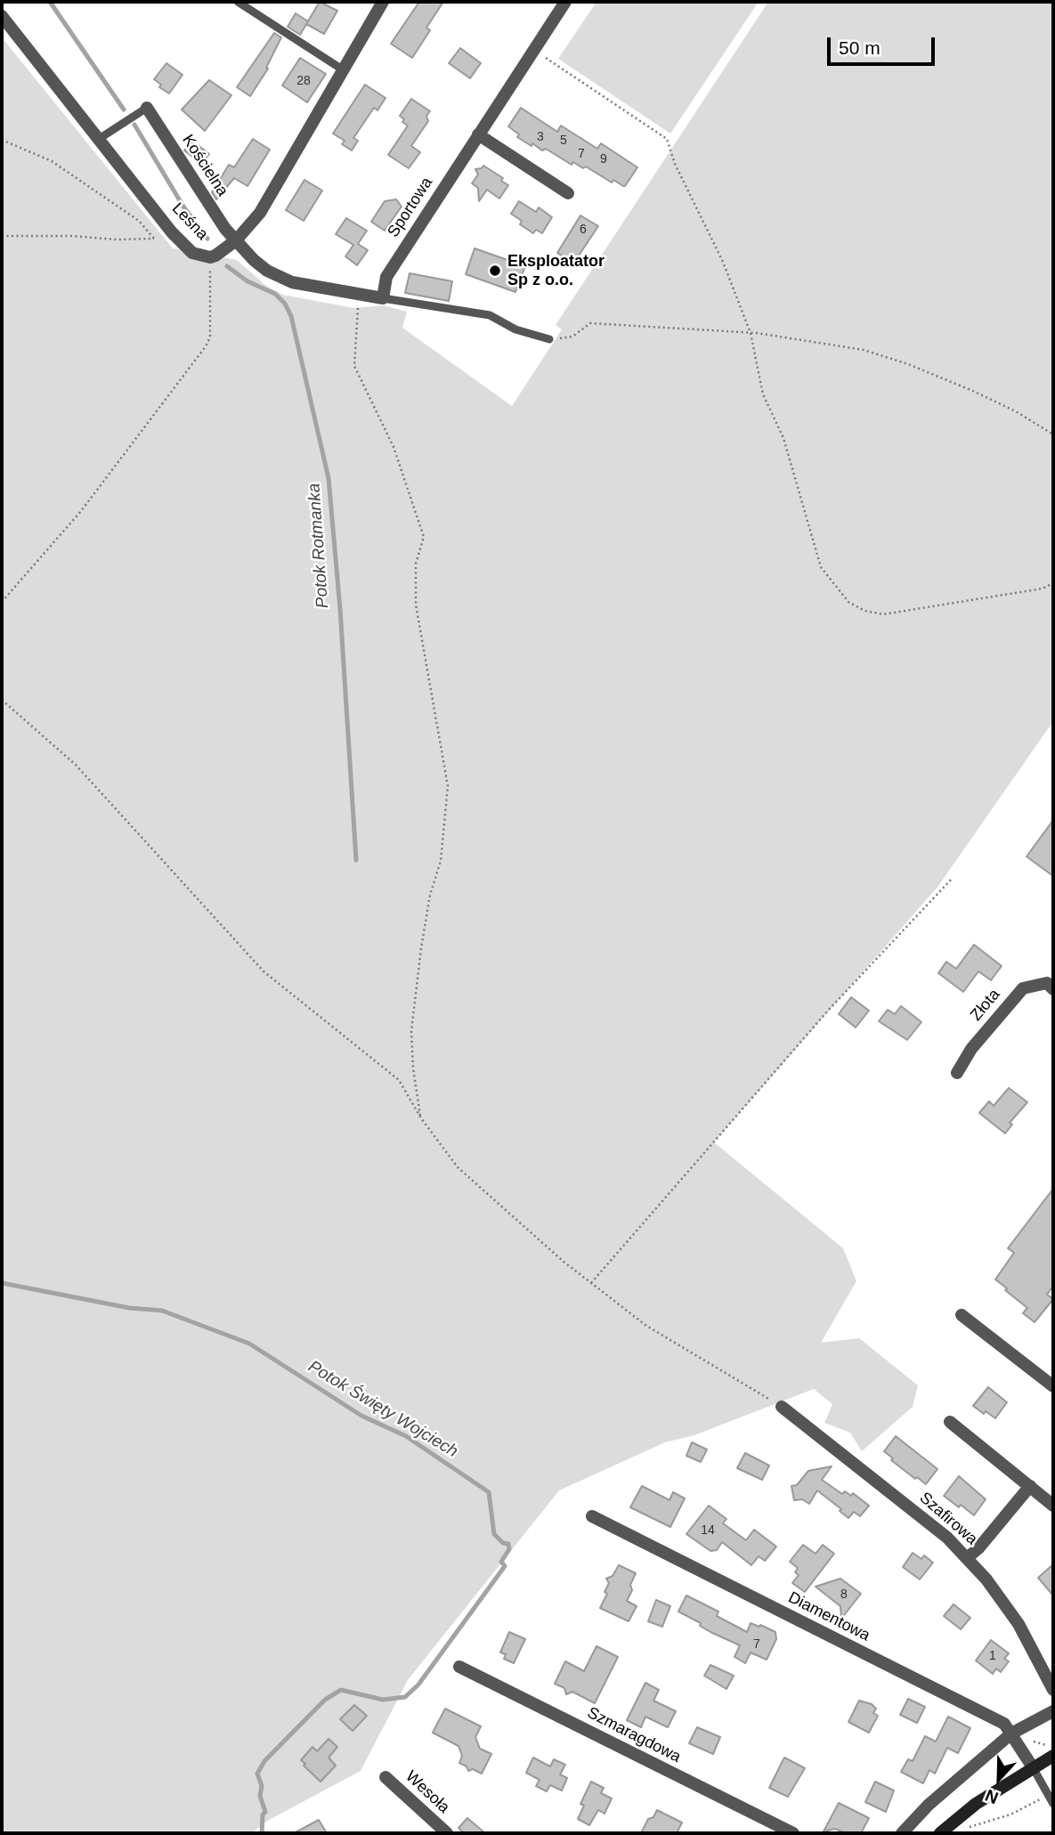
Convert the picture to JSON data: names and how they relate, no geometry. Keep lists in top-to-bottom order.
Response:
{
  "streets": {
    "street": [
      "Kościelna",
      "Sportowa",
      "Leśna",
      "Złota",
      "Szafirowa",
      "Diamentowa",
      "Szmaragdowa",
      "Wesoła"
    ]
  },
  "crossings": [
    ["Kościelna", "Leśna"]
  ],
  "water": ["Potok Rotmanka", "Potok Święty Wojciech"],
  "places": ["Eksploatator Sp z o.o."],
  "house_numbers": [
    "28",
    "3",
    "5",
    "7",
    "9",
    "6",
    "14",
    "8",
    "7",
    "1"
  ],
  "scale_bar": "50 m",
  "north": "bottom"
}
